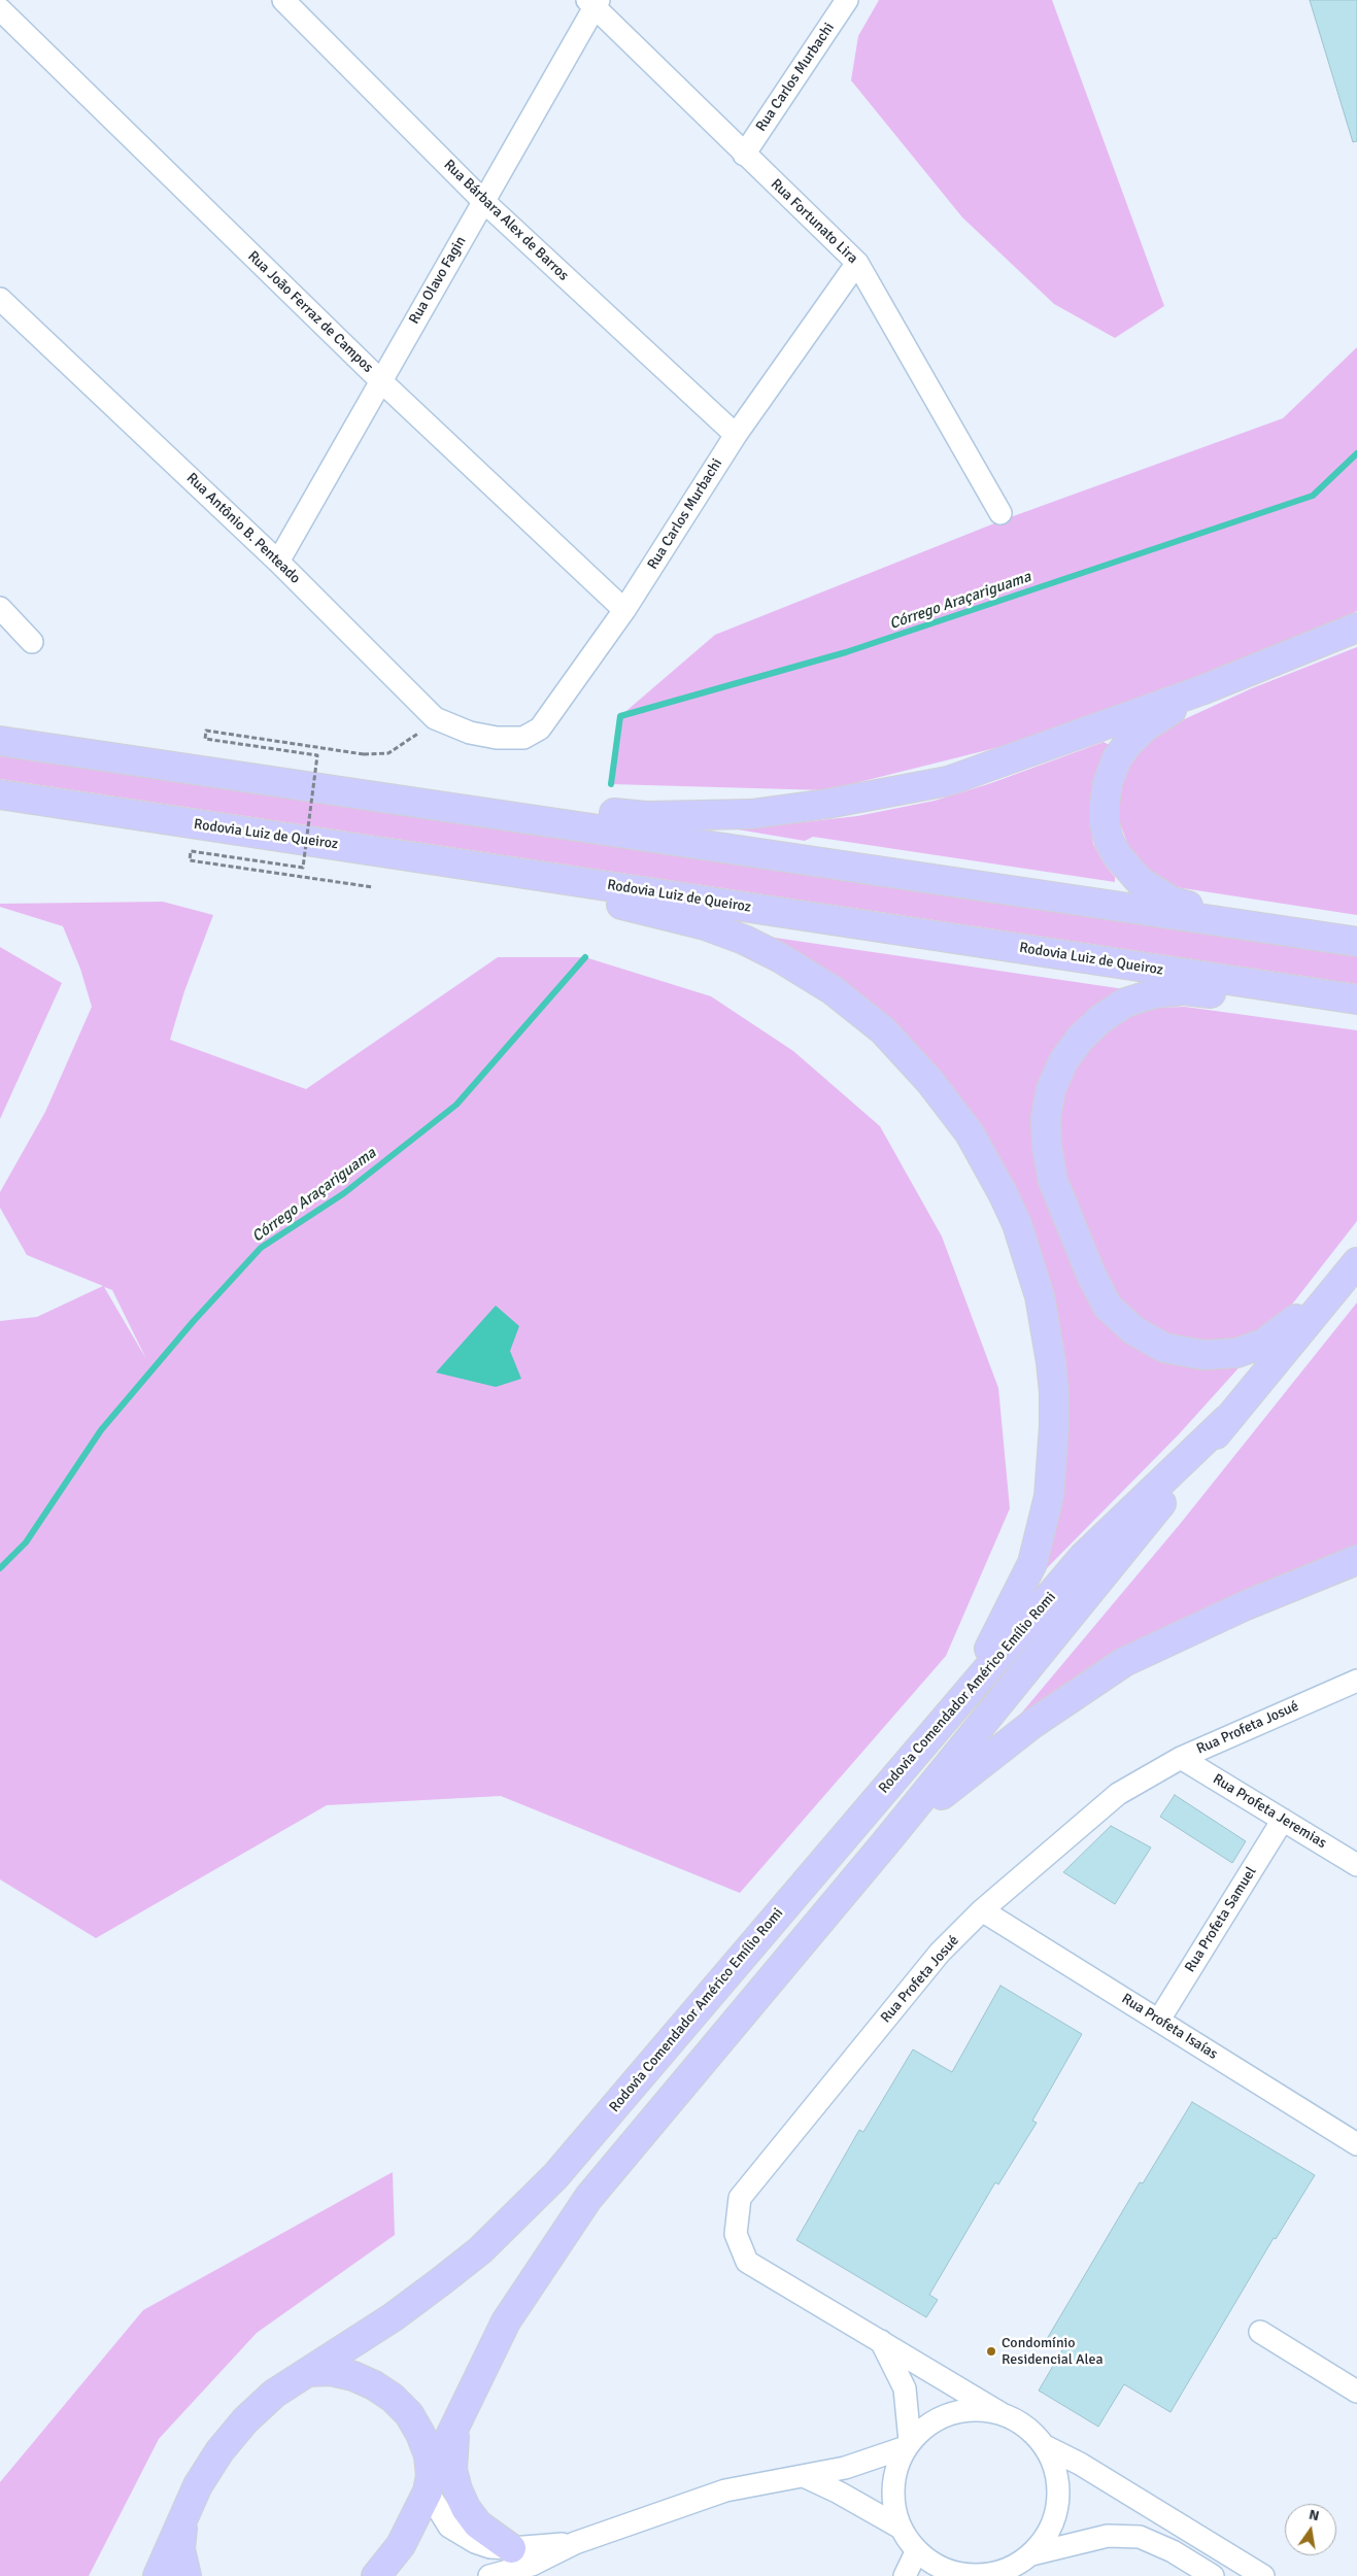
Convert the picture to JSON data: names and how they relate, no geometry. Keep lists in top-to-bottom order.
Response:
{
  "streets": {
    "highway": ["Rodovia Luiz de Queiroz", "Rodovia Comendador Américo Emílio Romi"],
    "street": [
      "Rua Carlos Murbachi",
      "Rua Bárbara Alex de Barros",
      "Rua Fortunato Lira",
      "Rua Olavo Fagin",
      "Rua João Ferraz de Campos",
      "Rua Antônio B. Penteado",
      "Rua Profeta Josué",
      "Rua Profeta Jeremias",
      "Rua Profeta Samuel",
      "Rua Profeta Isaías"
    ]
  },
  "crossings": [
    ["Rua Carlos Murbachi", "Rua Bárbara Alex de Barros"],
    ["Rua Carlos Murbachi", "Rua Fortunato Lira"],
    ["Rua Carlos Murbachi", "Rua João Ferraz de Campos"],
    ["Rua Carlos Murbachi", "Rua Antônio B. Penteado"],
    ["Rua Bárbara Alex de Barros", "Rua Olavo Fagin"],
    ["Rua Fortunato Lira", "Rua Olavo Fagin"],
    ["Rua Olavo Fagin", "Rua João Ferraz de Campos"],
    ["Rua Olavo Fagin", "Rua Antônio B. Penteado"],
    ["Rua Profeta Josué", "Rua Profeta Jeremias"],
    ["Rua Profeta Josué", "Rua Profeta Isaías"],
    ["Rua Profeta Jeremias", "Rua Profeta Samuel"],
    ["Rua Profeta Samuel", "Rua Profeta Isaías"]
  ],
  "water": ["Córrego Araçariguama"],
  "places": ["Condomínio Residencial Alea"],
  "north": "top"
}
